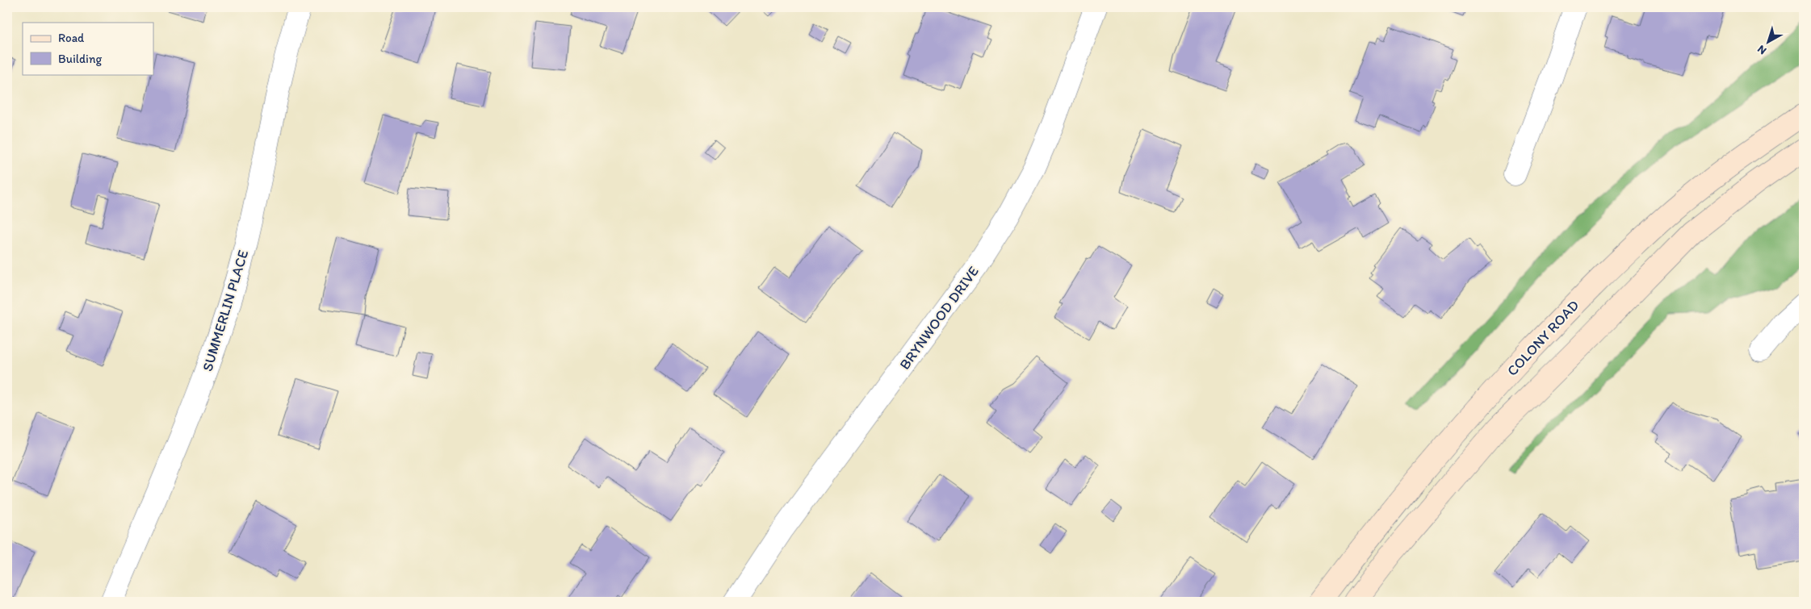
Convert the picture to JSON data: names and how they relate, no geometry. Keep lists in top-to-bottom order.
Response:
{
  "streets": {
    "main road": ["COLONY ROAD"],
    "street": ["SUMMERLIN PLACE", "BRYNWOOD DRIVE"]
  },
  "legend": ["Road", "Building"],
  "north": "bottom left"
}
